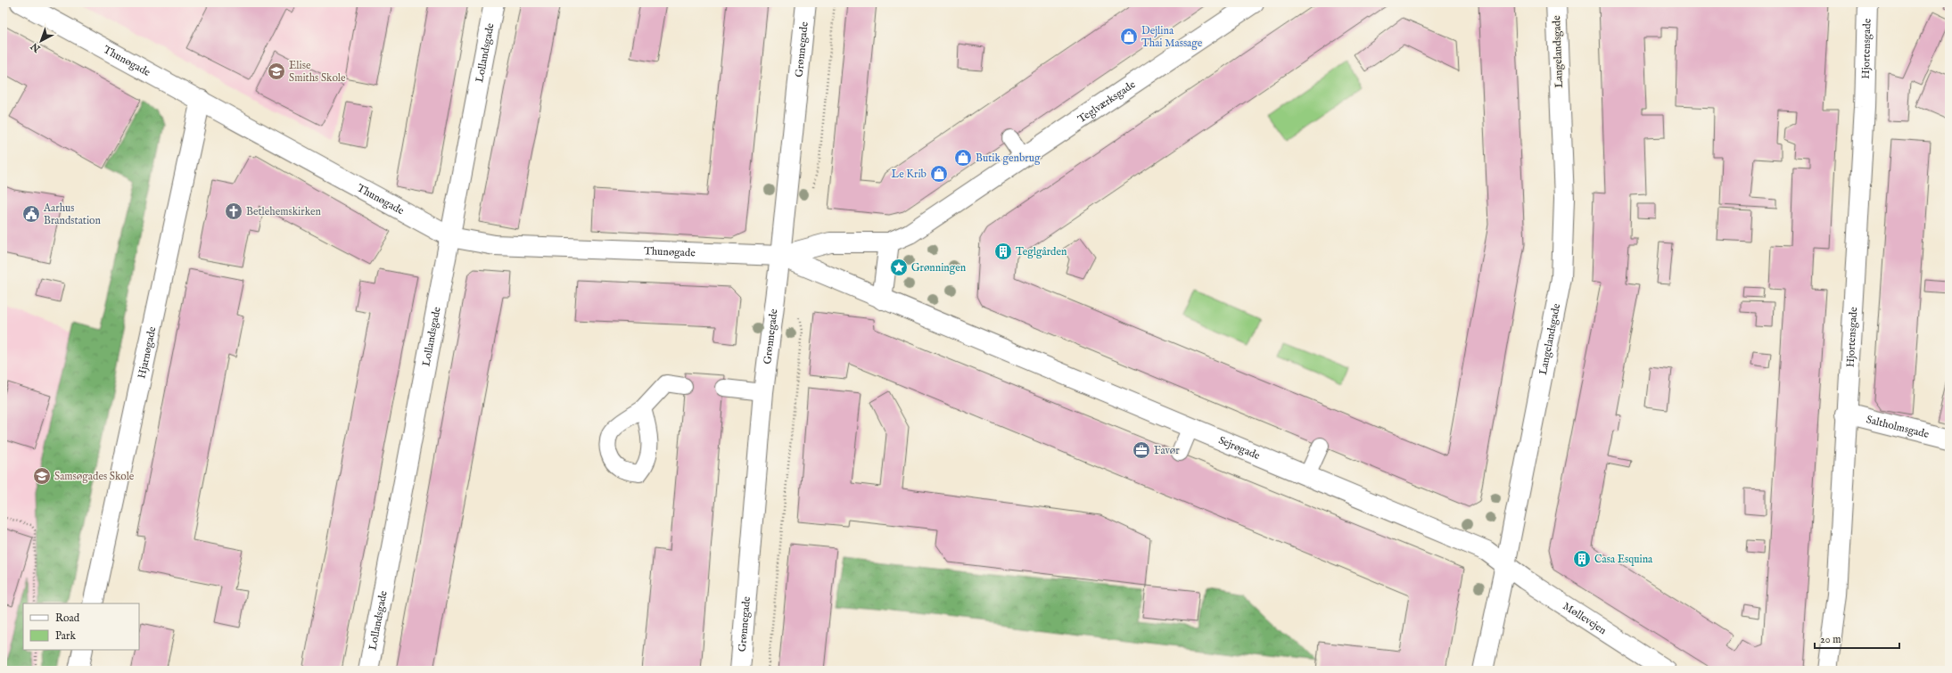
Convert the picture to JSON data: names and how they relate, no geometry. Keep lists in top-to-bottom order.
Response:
{
  "streets": {
    "street": [
      "Hjortensgade",
      "Grønnegade",
      "Langelandsgade",
      "Lollandsgade",
      "Thunøgade",
      "Teglværksgade",
      "Hjarnøgade",
      "Saltholmsgade",
      "Sejrøgade",
      "Møllevejen"
    ]
  },
  "crossings": [
    ["Hjortensgade", "Saltholmsgade"],
    ["Grønnegade", "Thunøgade"],
    ["Langelandsgade", "Sejrøgade"],
    ["Langelandsgade", "Møllevejen"],
    ["Lollandsgade", "Thunøgade"],
    ["Thunøgade", "Hjarnøgade"],
    ["Sejrøgade", "Møllevejen"]
  ],
  "places": {
    "shop": ["Dejlina Thai Massage", "Butik genbrug", "Le Krib"],
    "school or university": ["Elise Smiths Skole", "Samsøgades Skole"],
    "church": ["Betlehemskirken"],
    "public building": ["Aarhus Brandstation"],
    "building": ["Teglgården", "Casa Esquina"],
    "place": ["Grønningen"],
    "office": ["Favør"]
  },
  "legend": ["Road", "Park"],
  "scale_bar": "20 m",
  "north": "bottom left"
}
